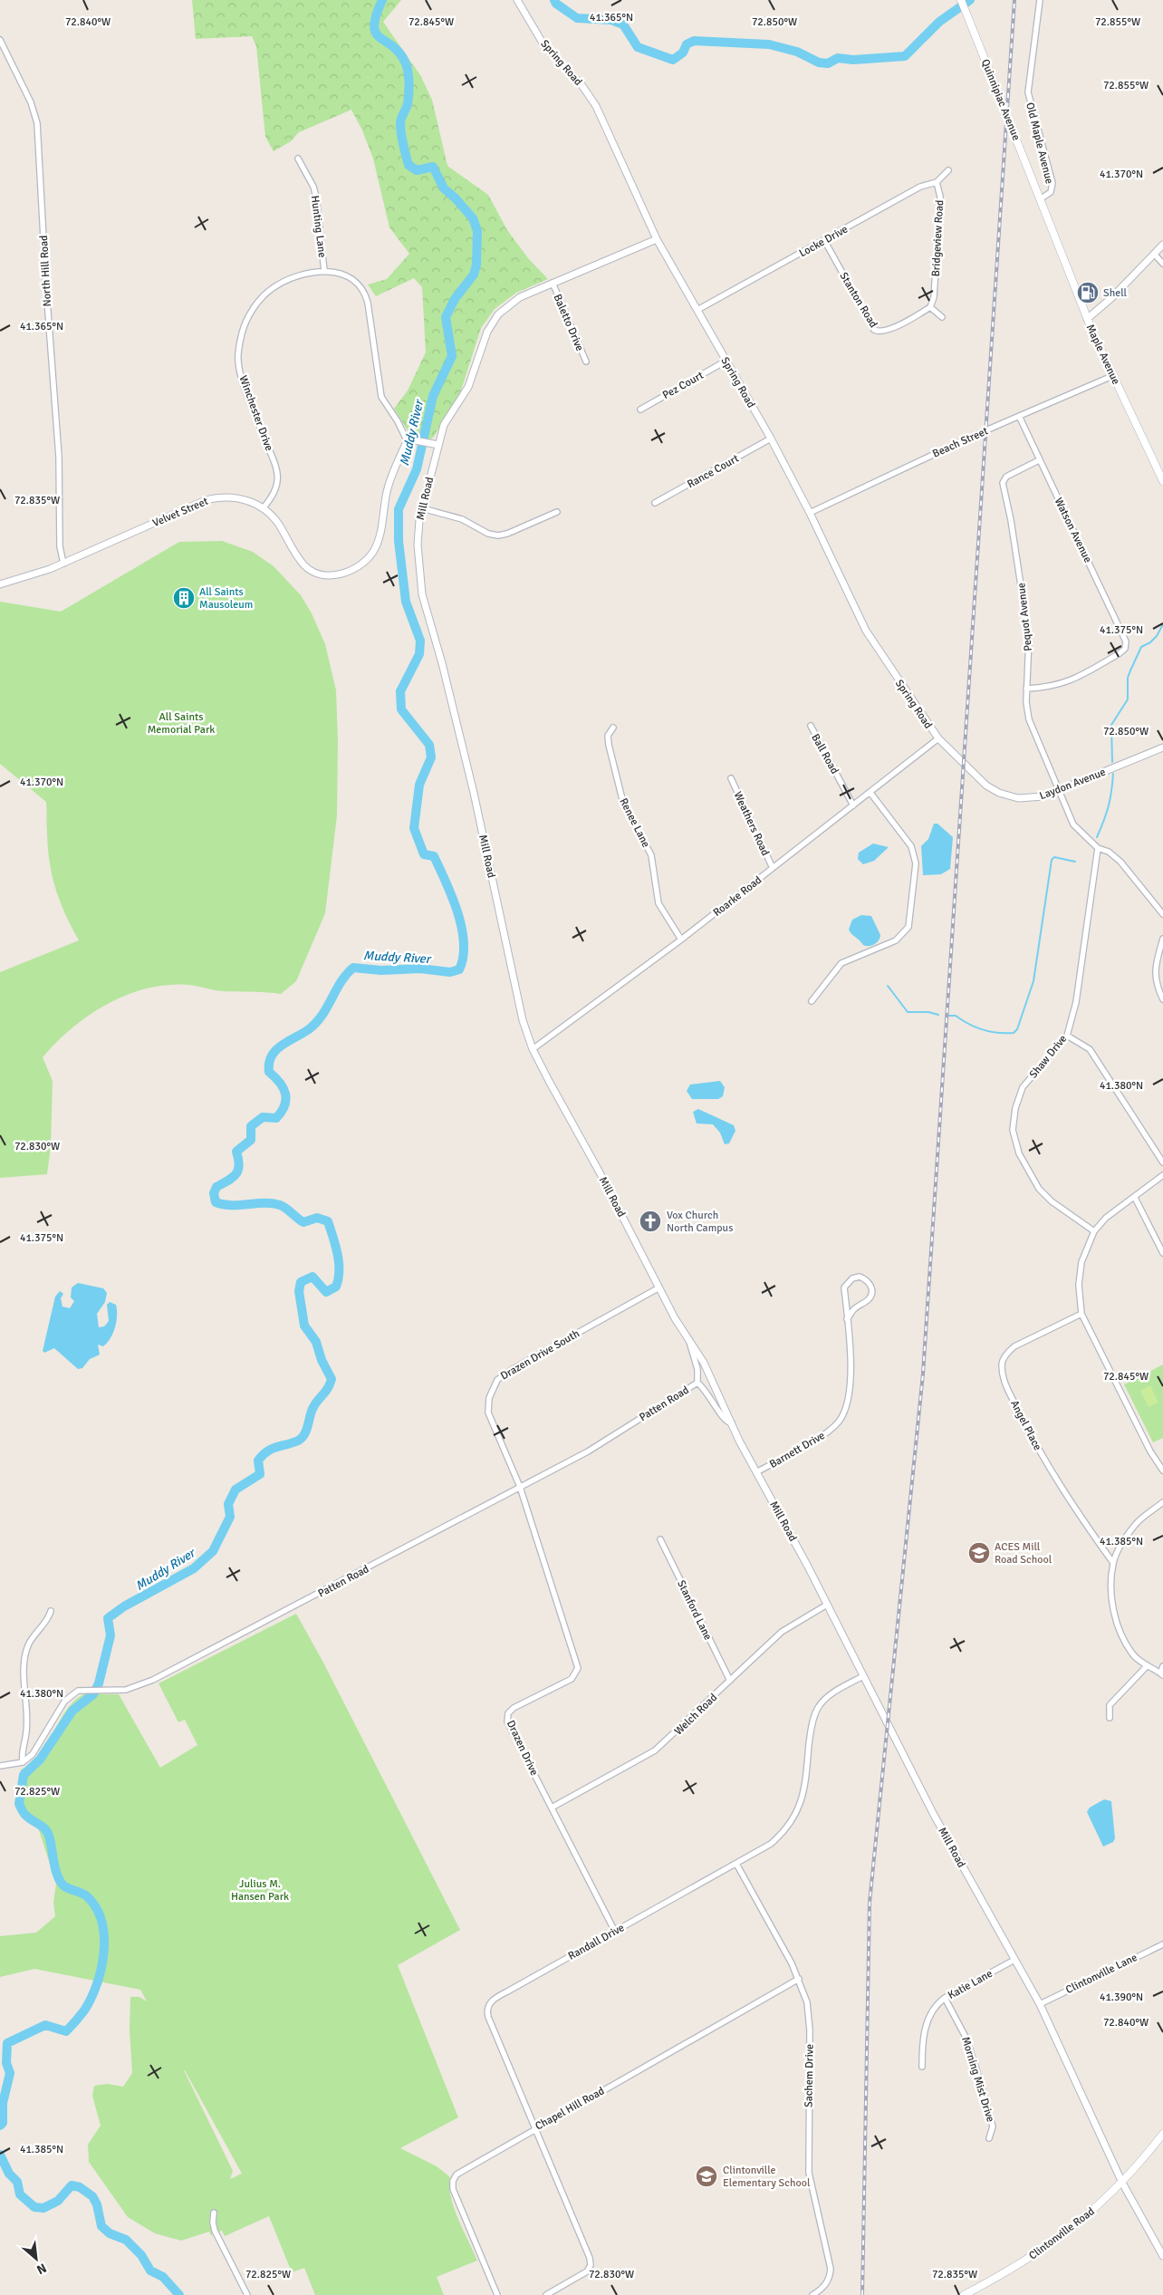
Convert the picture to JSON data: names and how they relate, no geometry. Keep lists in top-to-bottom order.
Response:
{
  "streets": {
    "main road": ["Quinnipiac Avenue", "Maple Avenue", "Clintonville Road"],
    "street": [
      "Spring Road",
      "Old Maple Avenue",
      "Hunting Lane",
      "Bridgeview Road",
      "Locke Drive",
      "North Hill Road",
      "Stanton Road",
      "Baletto Drive",
      "Pez Court",
      "Winchester Drive",
      "Beach Street",
      "Rance Court",
      "Mill Road",
      "Velvet Street",
      "Watson Avenue",
      "Pequot Avenue",
      "Ball Road",
      "Laydon Avenue",
      "Renee Lane",
      "Weathers Road",
      "Roarke Road",
      "Shaw Drive",
      "Drazen Drive South",
      "Patten Road",
      "Angel Place",
      "Barnett Drive",
      "Stanford Lane",
      "Welch Road",
      "Drazen Drive",
      "Randall Drive",
      "Clintonville Lane",
      "Katie Lane",
      "Sachem Drive",
      "Morning Mist Drive",
      "Chapel Hill Road"
    ]
  },
  "crossings": [
    ["Spring Road", "Locke Drive"],
    ["Spring Road", "Pez Court"],
    ["Spring Road", "Beach Street"],
    ["Spring Road", "Rance Court"],
    ["Spring Road", "Mill Road"],
    ["Spring Road", "Laydon Avenue"],
    ["Spring Road", "Roarke Road"],
    ["Quinnipiac Avenue", "Old Maple Avenue"],
    ["Quinnipiac Avenue", "Maple Avenue"],
    ["Old Maple Avenue", "Maple Avenue"],
    ["Hunting Lane", "Winchester Drive"],
    ["Bridgeview Road", "Locke Drive"],
    ["Bridgeview Road", "Stanton Road"],
    ["Locke Drive", "Stanton Road"],
    ["North Hill Road", "Velvet Street"],
    ["Baletto Drive", "Mill Road"],
    ["Maple Avenue", "Beach Street"],
    ["Winchester Drive", "Velvet Street"],
    ["Beach Street", "Watson Avenue"],
    ["Mill Road", "Roarke Road"],
    ["Mill Road", "Drazen Drive South"],
    ["Mill Road", "Patten Road"],
    ["Mill Road", "Barnett Drive"],
    ["Mill Road", "Welch Road"],
    ["Mill Road", "Randall Drive"],
    ["Mill Road", "Clintonville Lane"],
    ["Mill Road", "Katie Lane"],
    ["Mill Road", "Clintonville Road"],
    ["Watson Avenue", "Pequot Avenue"],
    ["Pequot Avenue", "Laydon Avenue"],
    ["Pequot Avenue", "Shaw Drive"],
    ["Ball Road", "Roarke Road"],
    ["Renee Lane", "Roarke Road"],
    ["Weathers Road", "Roarke Road"],
    ["Drazen Drive South", "Patten Road"],
    ["Drazen Drive South", "Drazen Drive"],
    ["Patten Road", "Drazen Drive"],
    ["Stanford Lane", "Welch Road"],
    ["Welch Road", "Drazen Drive"],
    ["Drazen Drive", "Randall Drive"],
    ["Randall Drive", "Sachem Drive"],
    ["Randall Drive", "Chapel Hill Road"],
    ["Katie Lane", "Morning Mist Drive"],
    ["Sachem Drive", "Chapel Hill Road"]
  ],
  "water": ["Muddy River"],
  "parks": ["All Saints Memorial Park", "Julius M. Hansen Park"],
  "places": {
    "fuel station": ["Shell"],
    "building": ["All Saints Mausoleum"],
    "church": ["Vox Church North Campus"],
    "school or university": ["ACES Mill Road School", "Clintonville Elementary School"]
  },
  "north": "bottom right",
  "coordinates": [
    "41.365°N",
    "72.840°W",
    "72.845°W",
    "72.850°W",
    "72.855°W",
    "41.370°N",
    "72.835°W",
    "41.375°N",
    "41.380°N",
    "72.830°W",
    "41.385°N",
    "72.825°W",
    "41.390°N"
  ]
}
